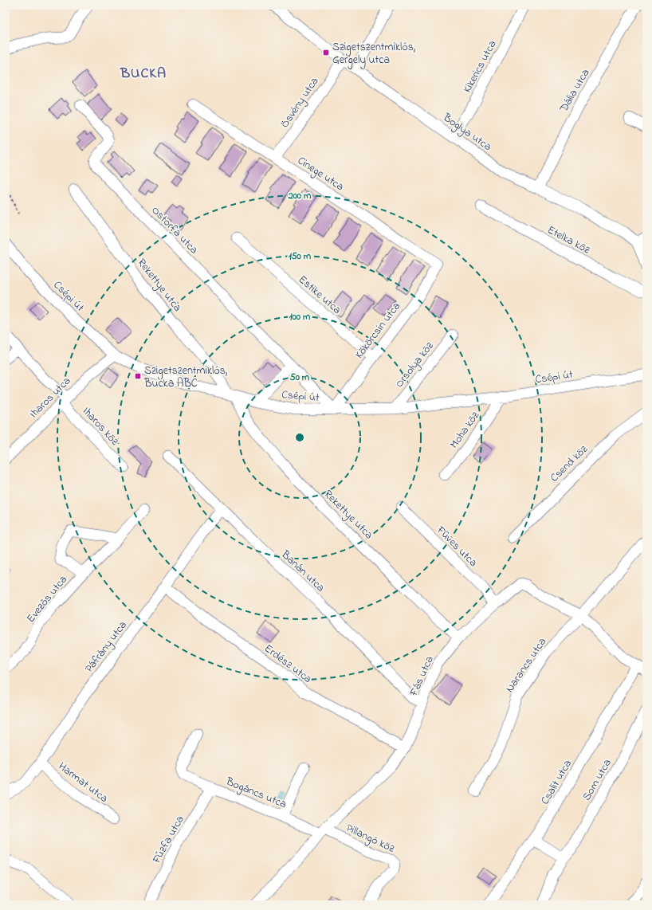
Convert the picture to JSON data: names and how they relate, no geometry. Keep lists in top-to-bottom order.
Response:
{
  "streets": {
    "street": [
      "Kikerics utca",
      "Dália utca",
      "Ösvény utca",
      "Boglya utca",
      "Cinege utca",
      "Ostorfa utca",
      "Etelka köz",
      "Rekettye utca",
      "Estike utca",
      "Csépi út",
      "Kökörcsin utca",
      "Orsolya köz",
      "Iharos utca",
      "Iharos köz",
      "Moha köz",
      "Csend köz",
      "Füves utca",
      "Banán utca",
      "Evezős utca",
      "Páfrány utca",
      "Erdész utca",
      "Narancs utca",
      "Fás utca",
      "Som utca",
      "Harmat utca",
      "Csalit utca",
      "Bogáncs utca",
      "Pillangó köz",
      "Fűzfa utca"
    ]
  },
  "crossings": [
    ["Kikerics utca", "Boglya utca"],
    ["Dália utca", "Boglya utca"],
    ["Ösvény utca", "Boglya utca"],
    ["Ösvény utca", "Cinege utca"],
    ["Cinege utca", "Kökörcsin utca"],
    ["Ostorfa utca", "Csépi út"],
    ["Ostorfa utca", "Kökörcsin utca"],
    ["Rekettye utca", "Csépi út"],
    ["Rekettye utca", "Fás utca"],
    ["Estike utca", "Kökörcsin utca"],
    ["Csépi út", "Kökörcsin utca"],
    ["Csépi út", "Orsolya köz"],
    ["Csépi út", "Iharos utca"],
    ["Csépi út", "Moha köz"],
    ["Iharos utca", "Iharos köz"],
    ["Füves utca", "Fás utca"],
    ["Banán utca", "Páfrány utca"],
    ["Banán utca", "Fás utca"],
    ["Páfrány utca", "Erdész utca"],
    ["Páfrány utca", "Harmat utca"],
    ["Erdész utca", "Fás utca"],
    ["Narancs utca", "Fás utca"],
    ["Fás utca", "Csalit utca"],
    ["Fás utca", "Bogáncs utca"],
    ["Fás utca", "Pillangó köz"],
    ["Bogáncs utca", "Pillangó köz"],
    ["Bogáncs utca", "Fűzfa utca"]
  ],
  "districts": ["BUCKA"],
  "places": {
    "transit": ["Szigetszentmiklós, Gergely utca", "Szigetszentmiklós, Bucka ABC"]
  },
  "rings": [
    "200 m",
    "150 m",
    "100 m",
    "50 m"
  ]
}
